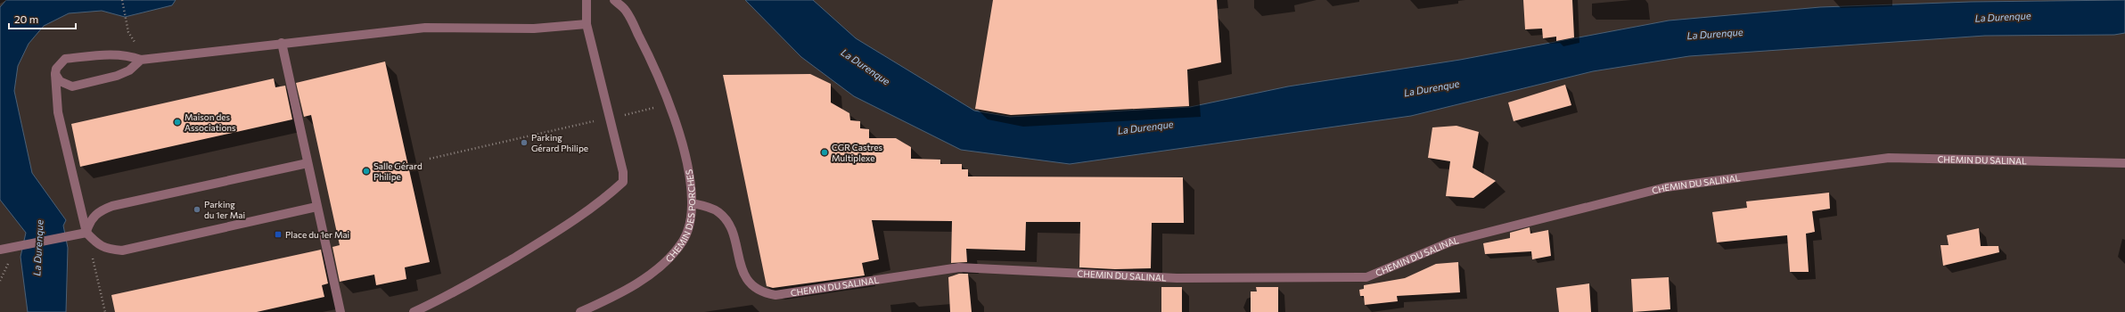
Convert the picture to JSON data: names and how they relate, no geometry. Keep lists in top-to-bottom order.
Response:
{
  "streets": {
    "street": ["CHEMIN DU SALINAL", "CHEMIN DES PORCHES"]
  },
  "crossings": [
    ["CHEMIN DU SALINAL", "CHEMIN DES PORCHES"]
  ],
  "water": ["La Durenque"],
  "places": {
    "other": [
      "Maison des Associations",
      "Parking Gérard Philipe",
      "CGR Castres Multiplexe",
      "Salle Gérard Philipe",
      "Parking du 1er Mai"
    ],
    "transit": ["Place du 1er Mai"]
  },
  "scale_bar": "20 m"
}
